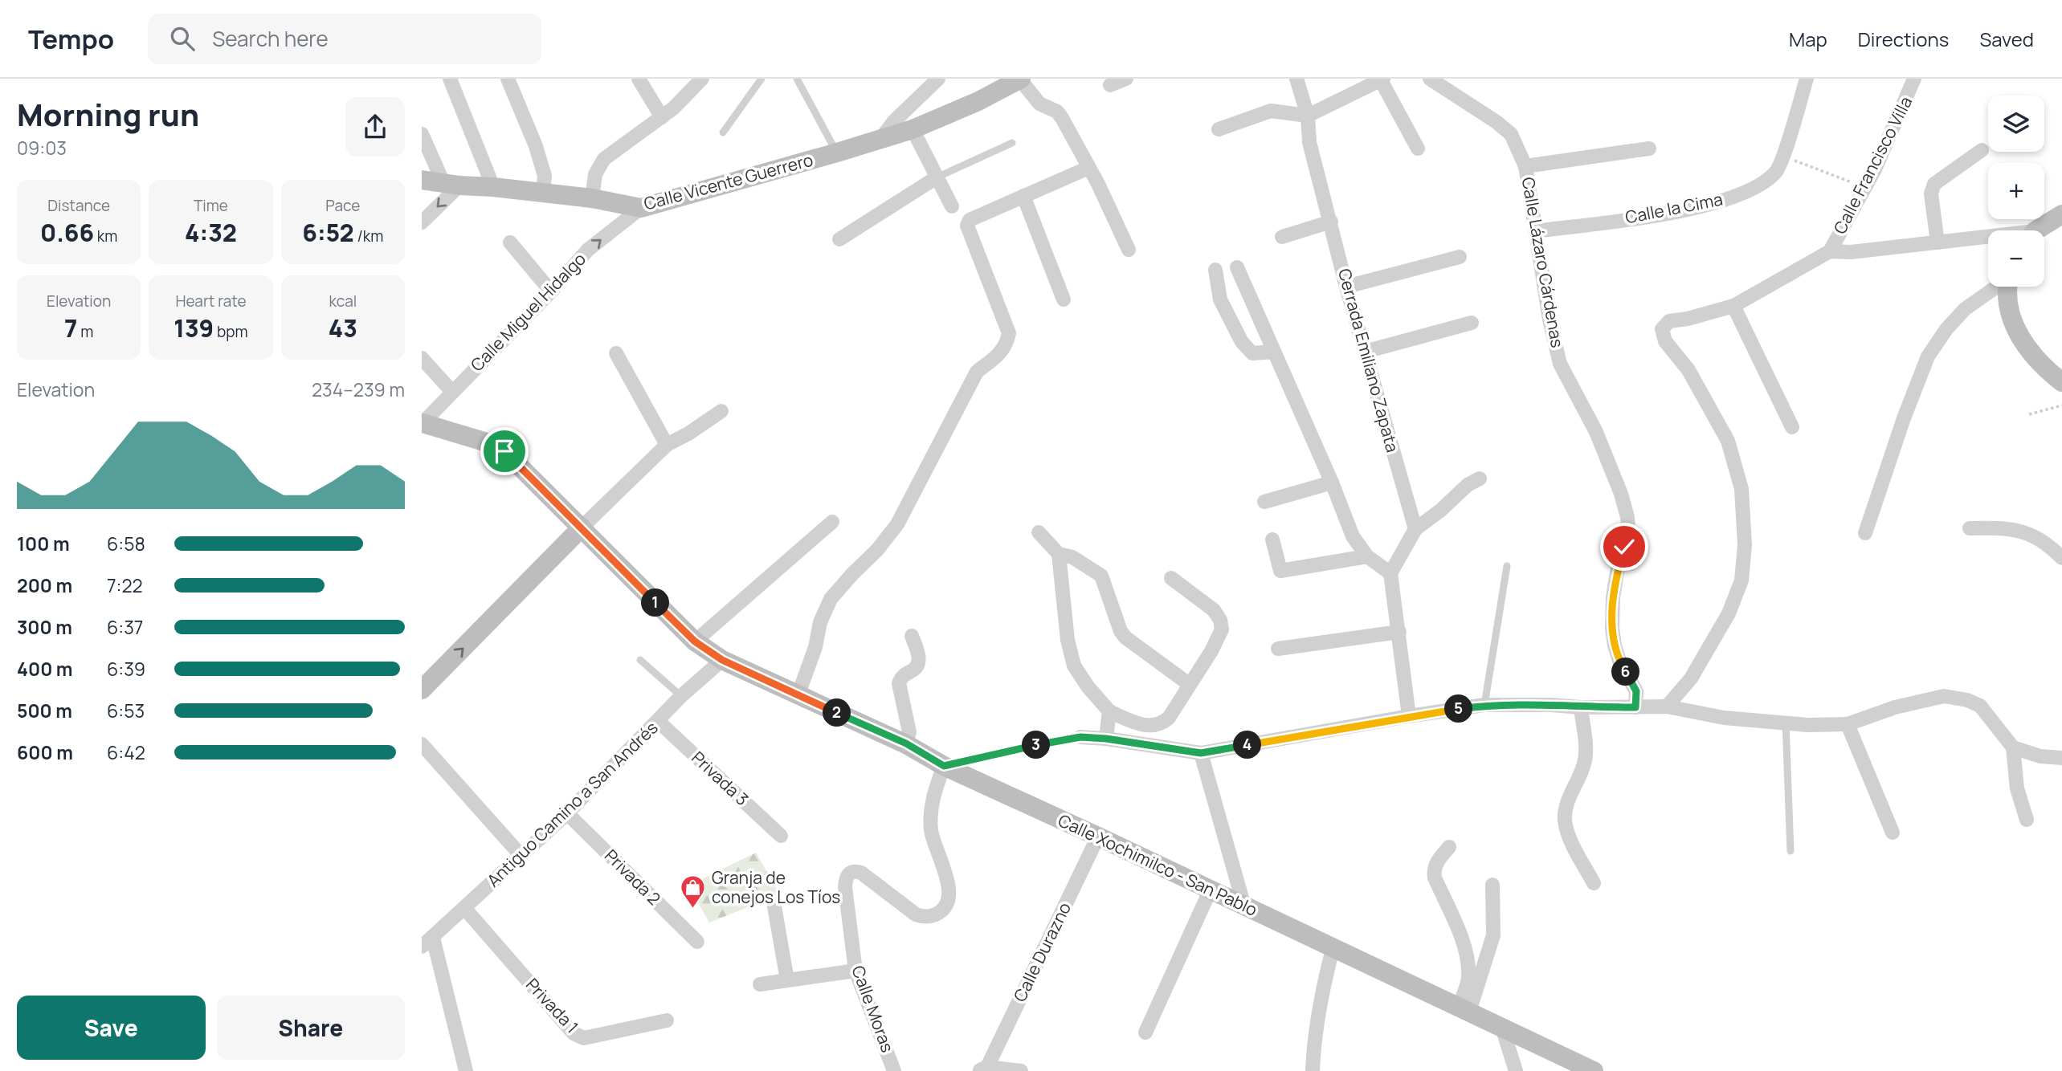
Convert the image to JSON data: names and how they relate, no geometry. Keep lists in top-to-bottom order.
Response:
{
  "streets": {
    "main road": ["Calle Vicente Guerrero", "Calle Xochimilco - San Pablo"],
    "street": [
      "Calle Francisco Villa",
      "Calle la Cima",
      "Calle Lázaro Cárdenas",
      "Calle Miguel Hidalgo",
      "Cerrada Emiliano Zapata",
      "Privada 3",
      "Antiguo Camino a San Andrés",
      "Privada 2",
      "Calle Durazno",
      "Privada 1",
      "Calle Moras"
    ]
  },
  "crossings": [
    ["Calle Vicente Guerrero", "Calle Miguel Hidalgo"],
    ["Calle la Cima", "Calle Lázaro Cárdenas"],
    ["Calle Miguel Hidalgo", "Calle Xochimilco - San Pablo"],
    ["Privada 3", "Antiguo Camino a San Andrés"],
    ["Antiguo Camino a San Andrés", "Calle Xochimilco - San Pablo"],
    ["Antiguo Camino a San Andrés", "Privada 2"],
    ["Antiguo Camino a San Andrés", "Privada 1"],
    ["Calle Xochimilco - San Pablo", "Calle Durazno"],
    ["Calle Xochimilco - San Pablo", "Calle Moras"]
  ],
  "places": {
    "shop": ["Granja de conejos Los Tíos"]
  },
  "page": {
    "header": "Tempo",
    "search": "Search here",
    "nav": ["Map", "Directions", "Saved"],
    "heading": ["Morning run", "09:03"],
    "map_buttons": ["+", "−"],
    "stats": [
      ["Distance", "0.66 km"],
      ["Time", "4:32"],
      ["Pace", "6:52 /km"],
      ["Elevation", "7 m"],
      ["Heart rate", "139 bpm"],
      ["kcal", "43"]
    ],
    "chart": ["Elevation", "234–239 m"],
    "list": [
      {
        "name": "100 m",
        "note": "6:58"
      },
      {
        "name": "200 m",
        "note": "7:22"
      },
      {
        "name": "300 m",
        "note": "6:37"
      },
      {
        "name": "400 m",
        "note": "6:39"
      },
      {
        "name": "500 m",
        "note": "6:53"
      },
      {
        "name": "600 m",
        "note": "6:42"
      }
    ],
    "pins": [
      "1",
      "6",
      "5",
      "2",
      "3",
      "4"
    ],
    "buttons": ["Save", "Share"]
  }
}
